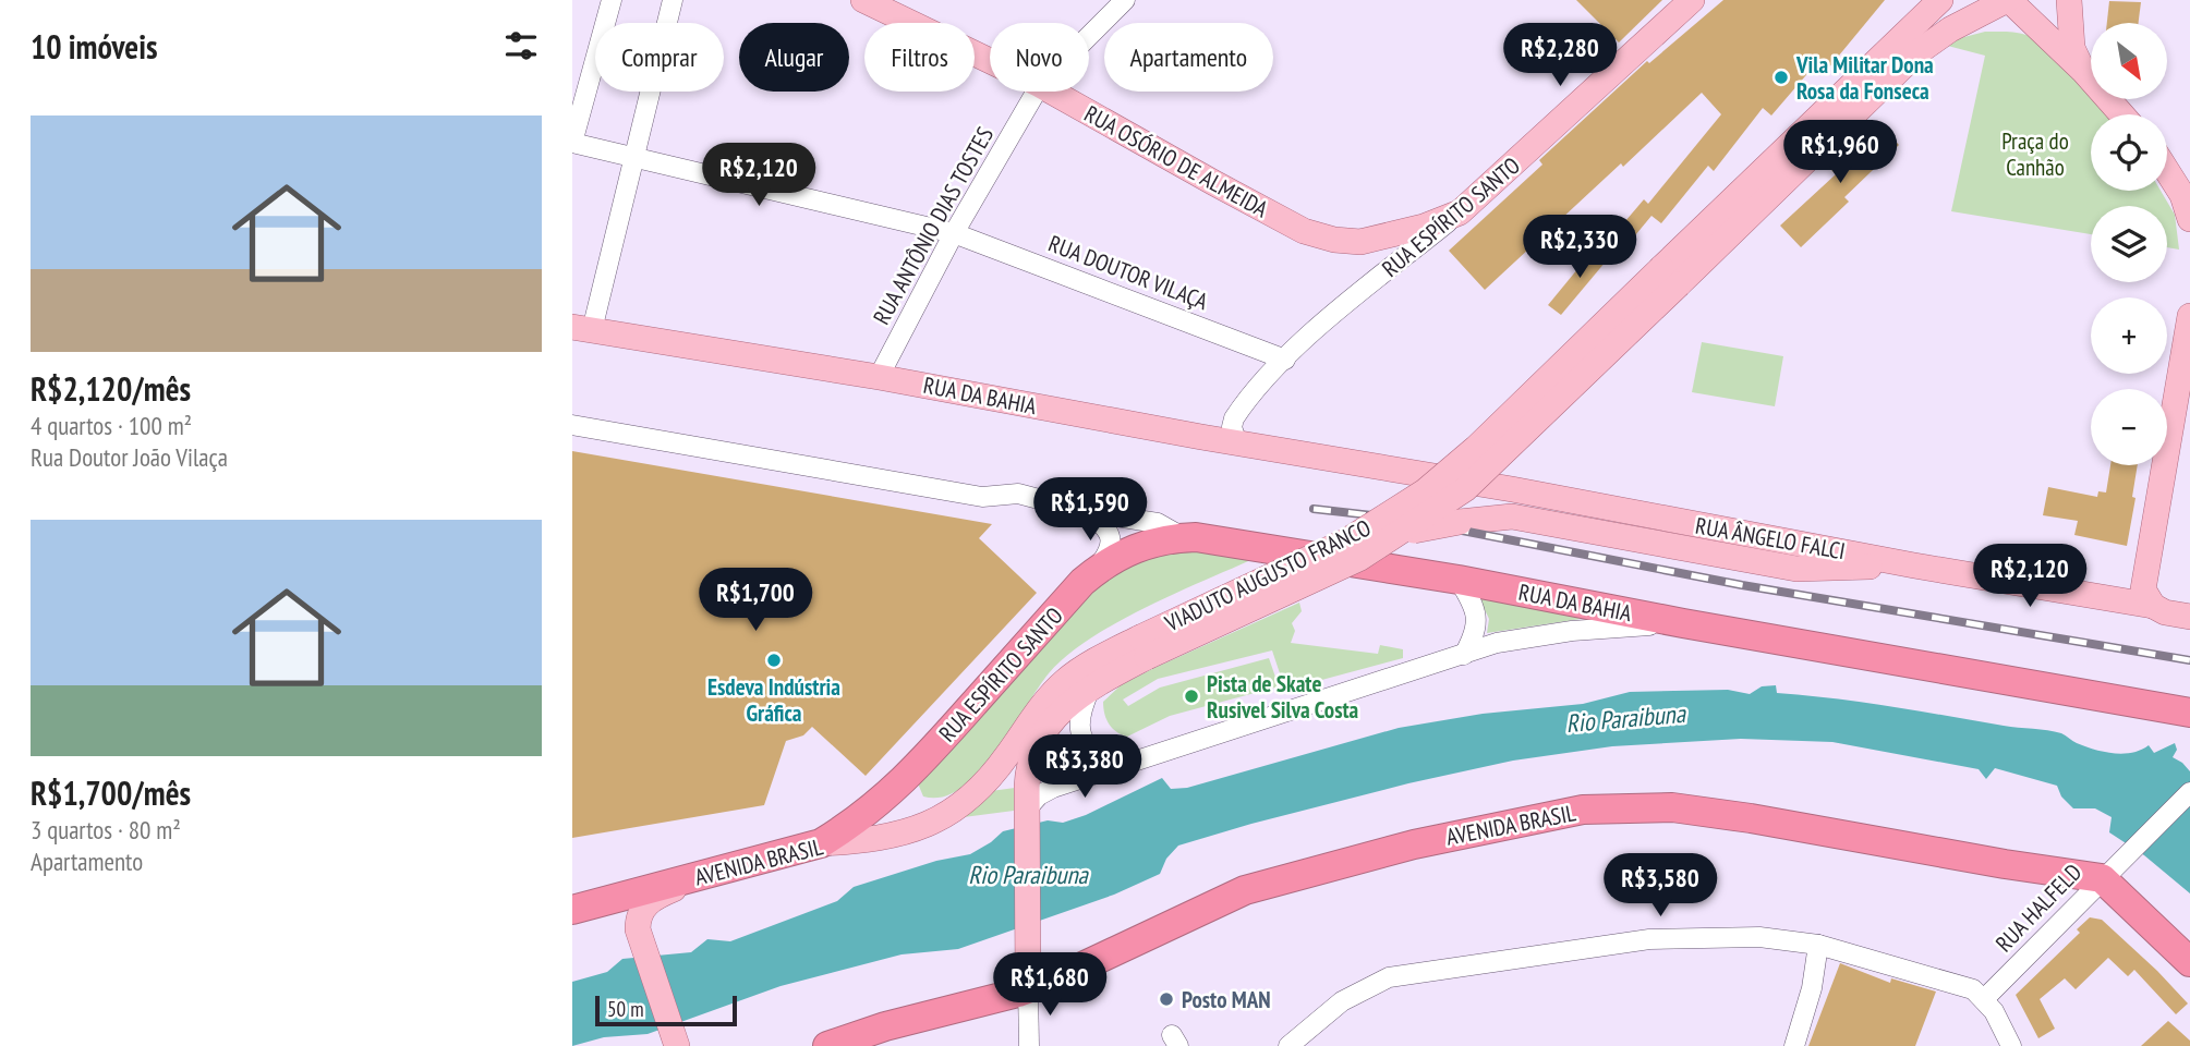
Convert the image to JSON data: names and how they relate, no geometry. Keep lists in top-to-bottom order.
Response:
{
  "streets": {
    "highway": ["RUA ESPÍRITO SANTO", "RUA DA BAHIA", "AVENIDA BRASIL"],
    "main road": ["RUA OSÓRIO DE ALMEIDA", "RUA ÂNGELO FALCI", "VIADUTO AUGUSTO FRANCO"],
    "street": ["RUA ANTÔNIO DIAS TOSTES", "RUA DOUTOR VILAÇA", "RUA HALFELD"]
  },
  "crossings": [
    ["RUA OSÓRIO DE ALMEIDA", "RUA ESPÍRITO SANTO"],
    ["RUA ESPÍRITO SANTO", "RUA DOUTOR VILAÇA"],
    ["RUA ESPÍRITO SANTO", "RUA DA BAHIA"],
    ["RUA ESPÍRITO SANTO", "AVENIDA BRASIL"],
    ["RUA ANTÔNIO DIAS TOSTES", "RUA DOUTOR VILAÇA"],
    ["RUA ANTÔNIO DIAS TOSTES", "RUA DA BAHIA"],
    ["RUA DA BAHIA", "RUA ÂNGELO FALCI"],
    ["VIADUTO AUGUSTO FRANCO", "AVENIDA BRASIL"],
    ["AVENIDA BRASIL", "RUA HALFELD"]
  ],
  "water": ["Rio Paraibuna"],
  "parks": ["Praça do Canhão"],
  "places": [
    "Vila Militar Dona Rosa da Fonseca",
    "Esdeva Indústria Gráfica",
    "Pista de Skate Rusivel Silva Costa",
    "Posto MAN"
  ],
  "scale_bar": "50 m",
  "north": "bottom right",
  "page": {
    "heading": "10 imóveis",
    "map_buttons": ["+", "−"],
    "price": [
      "R$2,280",
      "R$1,960",
      "R$2,120",
      "R$2,330",
      "R$1,590",
      "R$2,120",
      "R$1,700",
      "R$3,380",
      "R$3,580",
      "R$1,680"
    ],
    "chip": [
      "Comprar",
      "Alugar",
      "Filtros",
      "Novo",
      "Apartamento"
    ],
    "list": [
      {
        "name": "R$2,120/mês",
        "note": "4 quartos · 100 m² · Rua Doutor João Vilaça"
      },
      {
        "name": "R$1,700/mês",
        "note": "3 quartos · 80 m² · Apartamento"
      }
    ],
    "scale": "50 m"
  }
}
